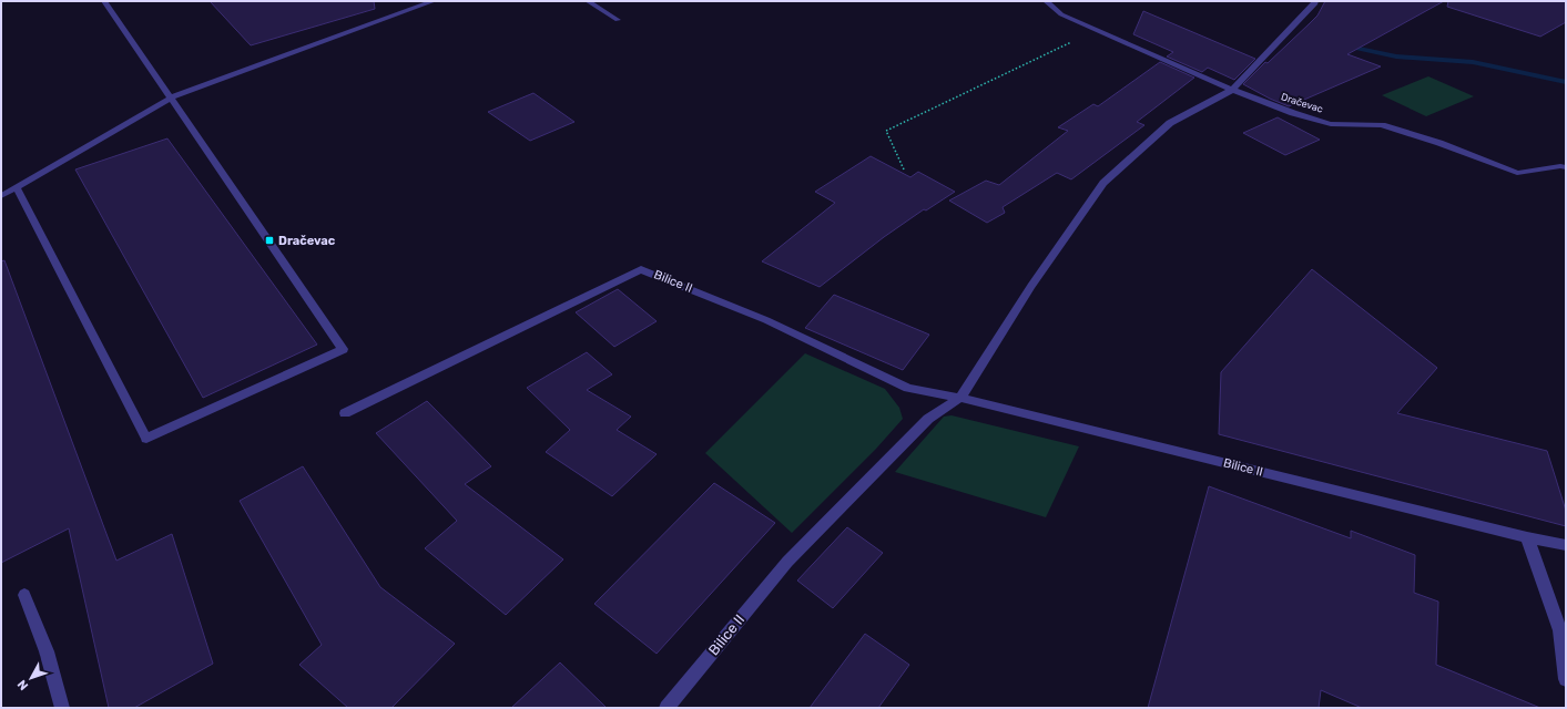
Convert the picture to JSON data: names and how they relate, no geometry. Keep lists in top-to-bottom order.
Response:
{
  "streets": {
    "street": ["Dračevac", "Bilice II"]
  },
  "crossings": [
    ["Dračevac", "Bilice II"]
  ],
  "places": {
    "transit": ["Dračevac"]
  },
  "north": "bottom left"
}
